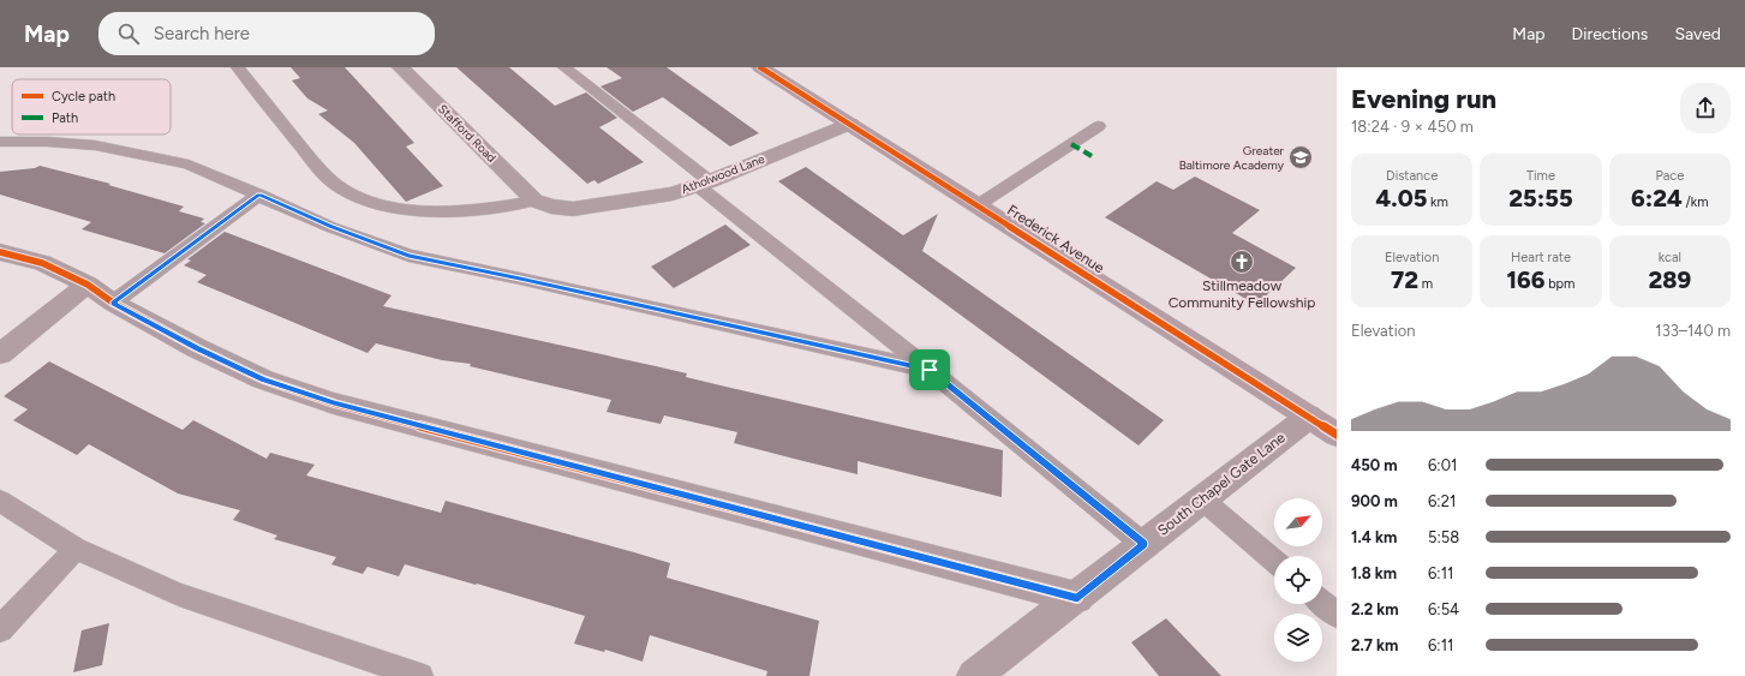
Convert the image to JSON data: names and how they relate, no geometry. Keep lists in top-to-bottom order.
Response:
{
  "streets": {
    "main road": ["Frederick Avenue"],
    "street": ["Stafford Road", "Atholwood Lane", "South Chapel Gate Lane"]
  },
  "crossings": [
    ["Stafford Road", "Atholwood Lane"],
    ["Atholwood Lane", "Frederick Avenue"],
    ["Frederick Avenue", "South Chapel Gate Lane"]
  ],
  "places": {
    "school or university": ["Greater Baltimore Academy"],
    "church": ["Stillmeadow Community Fellowship"]
  },
  "legend": ["Cycle path", "Path"],
  "north": "top right",
  "page": {
    "header": "Map",
    "search": "Search here",
    "nav": ["Map", "Directions", "Saved"],
    "heading": ["Evening run", "18:24 · 9 × 450 m"],
    "stats": [
      ["Distance", "4.05 km"],
      ["Time", "25:55"],
      ["Pace", "6:24 /km"],
      ["Elevation", "72 m"],
      ["Heart rate", "166 bpm"],
      ["kcal", "289"]
    ],
    "chart": ["Elevation", "133–140 m"],
    "list": [
      {
        "name": "450 m",
        "note": "6:01"
      },
      {
        "name": "900 m",
        "note": "6:21"
      },
      {
        "name": "1.4 km",
        "note": "5:58"
      },
      {
        "name": "1.8 km",
        "note": "6:11"
      },
      {
        "name": "2.2 km",
        "note": "6:54"
      },
      {
        "name": "2.7 km",
        "note": "6:11"
      }
    ]
  }
}
